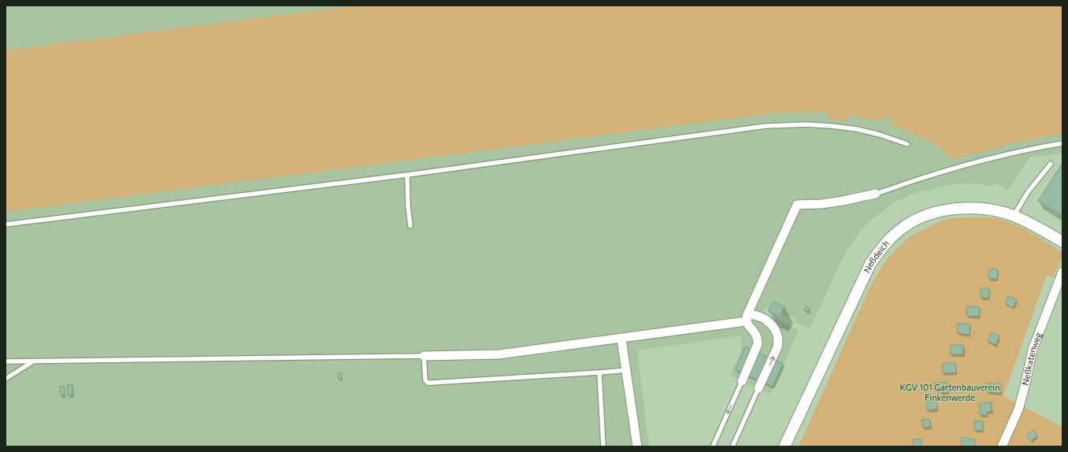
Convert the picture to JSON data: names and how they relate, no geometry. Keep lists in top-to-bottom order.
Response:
{
  "streets": {
    "street": ["Neßdeich", "Neßkatenweg"]
  },
  "parks": ["KGV 101 Gartenbauverein Finkenwerde"]
}
